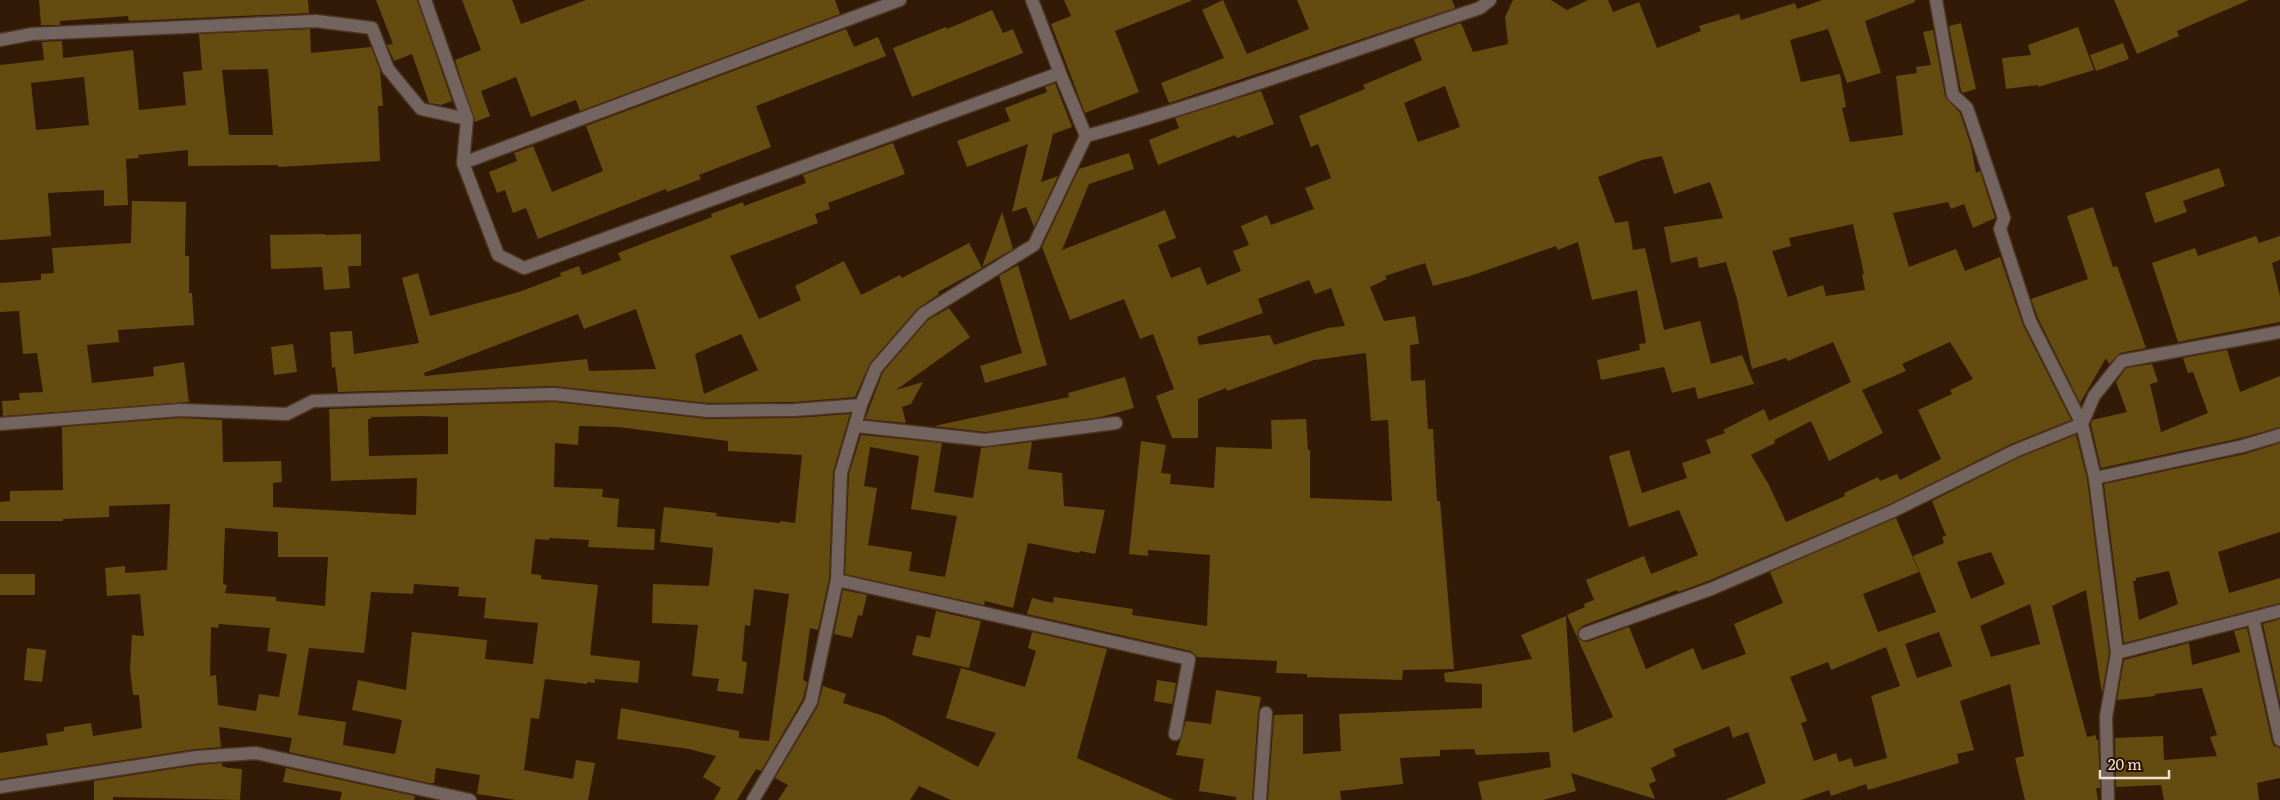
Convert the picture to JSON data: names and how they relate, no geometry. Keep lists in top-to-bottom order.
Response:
{
  "scale_bar": "20 m"
}
